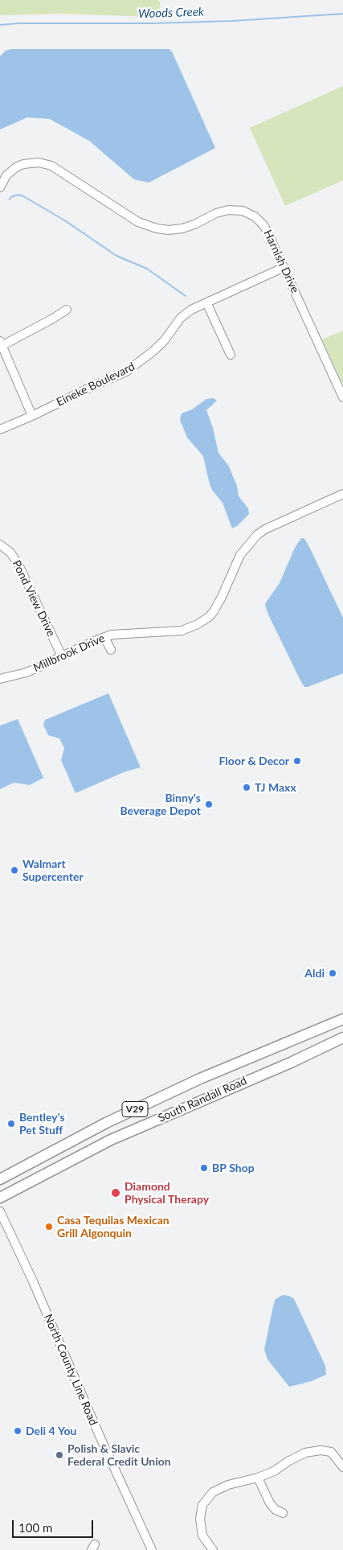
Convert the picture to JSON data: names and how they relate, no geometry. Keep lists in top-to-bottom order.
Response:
{
  "streets": {
    "main road": ["South Randall Road", "V29"],
    "street": [
      "Harnish Drive",
      "Eineke Boulevard",
      "Pond View Drive",
      "Millbrook Drive",
      "North County Line Road"
    ]
  },
  "crossings": [
    ["Harnish Drive", "Eineke Boulevard"],
    ["Pond View Drive", "Millbrook Drive"]
  ],
  "water": ["Woods Creek"],
  "places": [
    "Floor & Decor",
    "TJ Maxx",
    "Binny's Beverage Depot",
    "Walmart Supercenter",
    "Aldi",
    "Bentley's Pet Stuff",
    "BP Shop",
    "Diamond Physical Therapy",
    "Casa Tequilas Mexican Grill Algonquin",
    "Deli 4 You",
    "Polish & Slavic Federal Credit Union"
  ],
  "scale_bar": "100 m"
}
